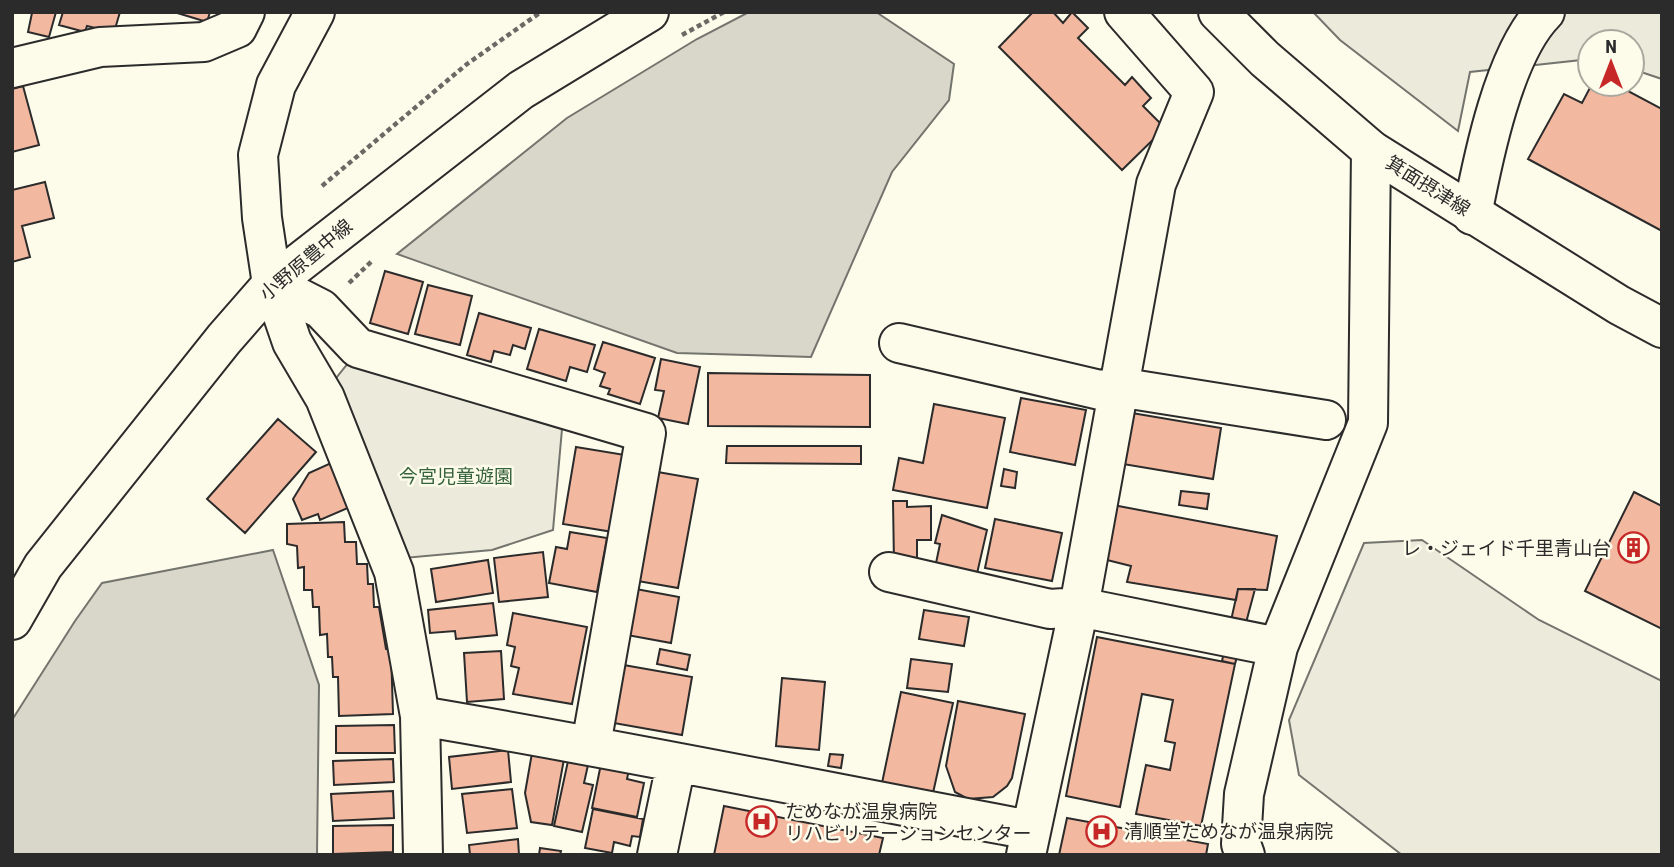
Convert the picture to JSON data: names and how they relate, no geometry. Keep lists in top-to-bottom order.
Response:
{
  "streets": {
    "street": ["箕面摂津線", "小野原豊中線"]
  },
  "parks": ["今宮児童遊園"],
  "places": {
    "building": ["レ・ジェイド千里青山台"],
    "hospital": ["ためなが温泉病院 リハビリテーションセンター", "清順堂ためなが温泉病院"]
  },
  "north": "top"
}
